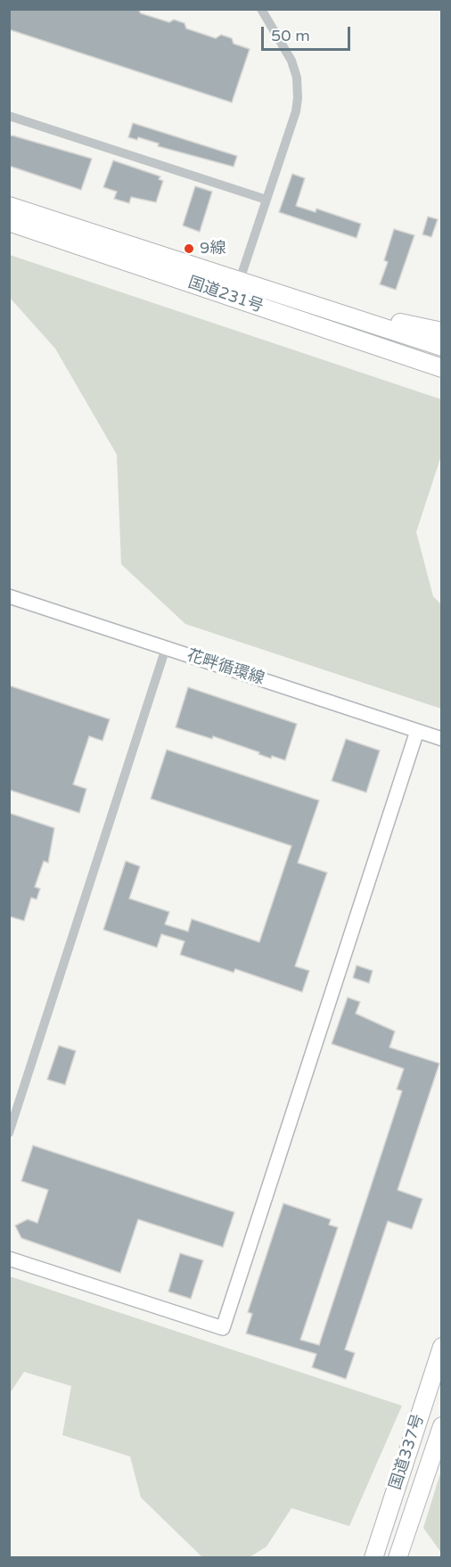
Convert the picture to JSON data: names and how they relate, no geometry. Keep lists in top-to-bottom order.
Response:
{
  "streets": {
    "highway": ["国道231号", "国道337号"],
    "street": ["花畔循環線"]
  },
  "places": ["9線"],
  "scale_bar": "50 m"
}
